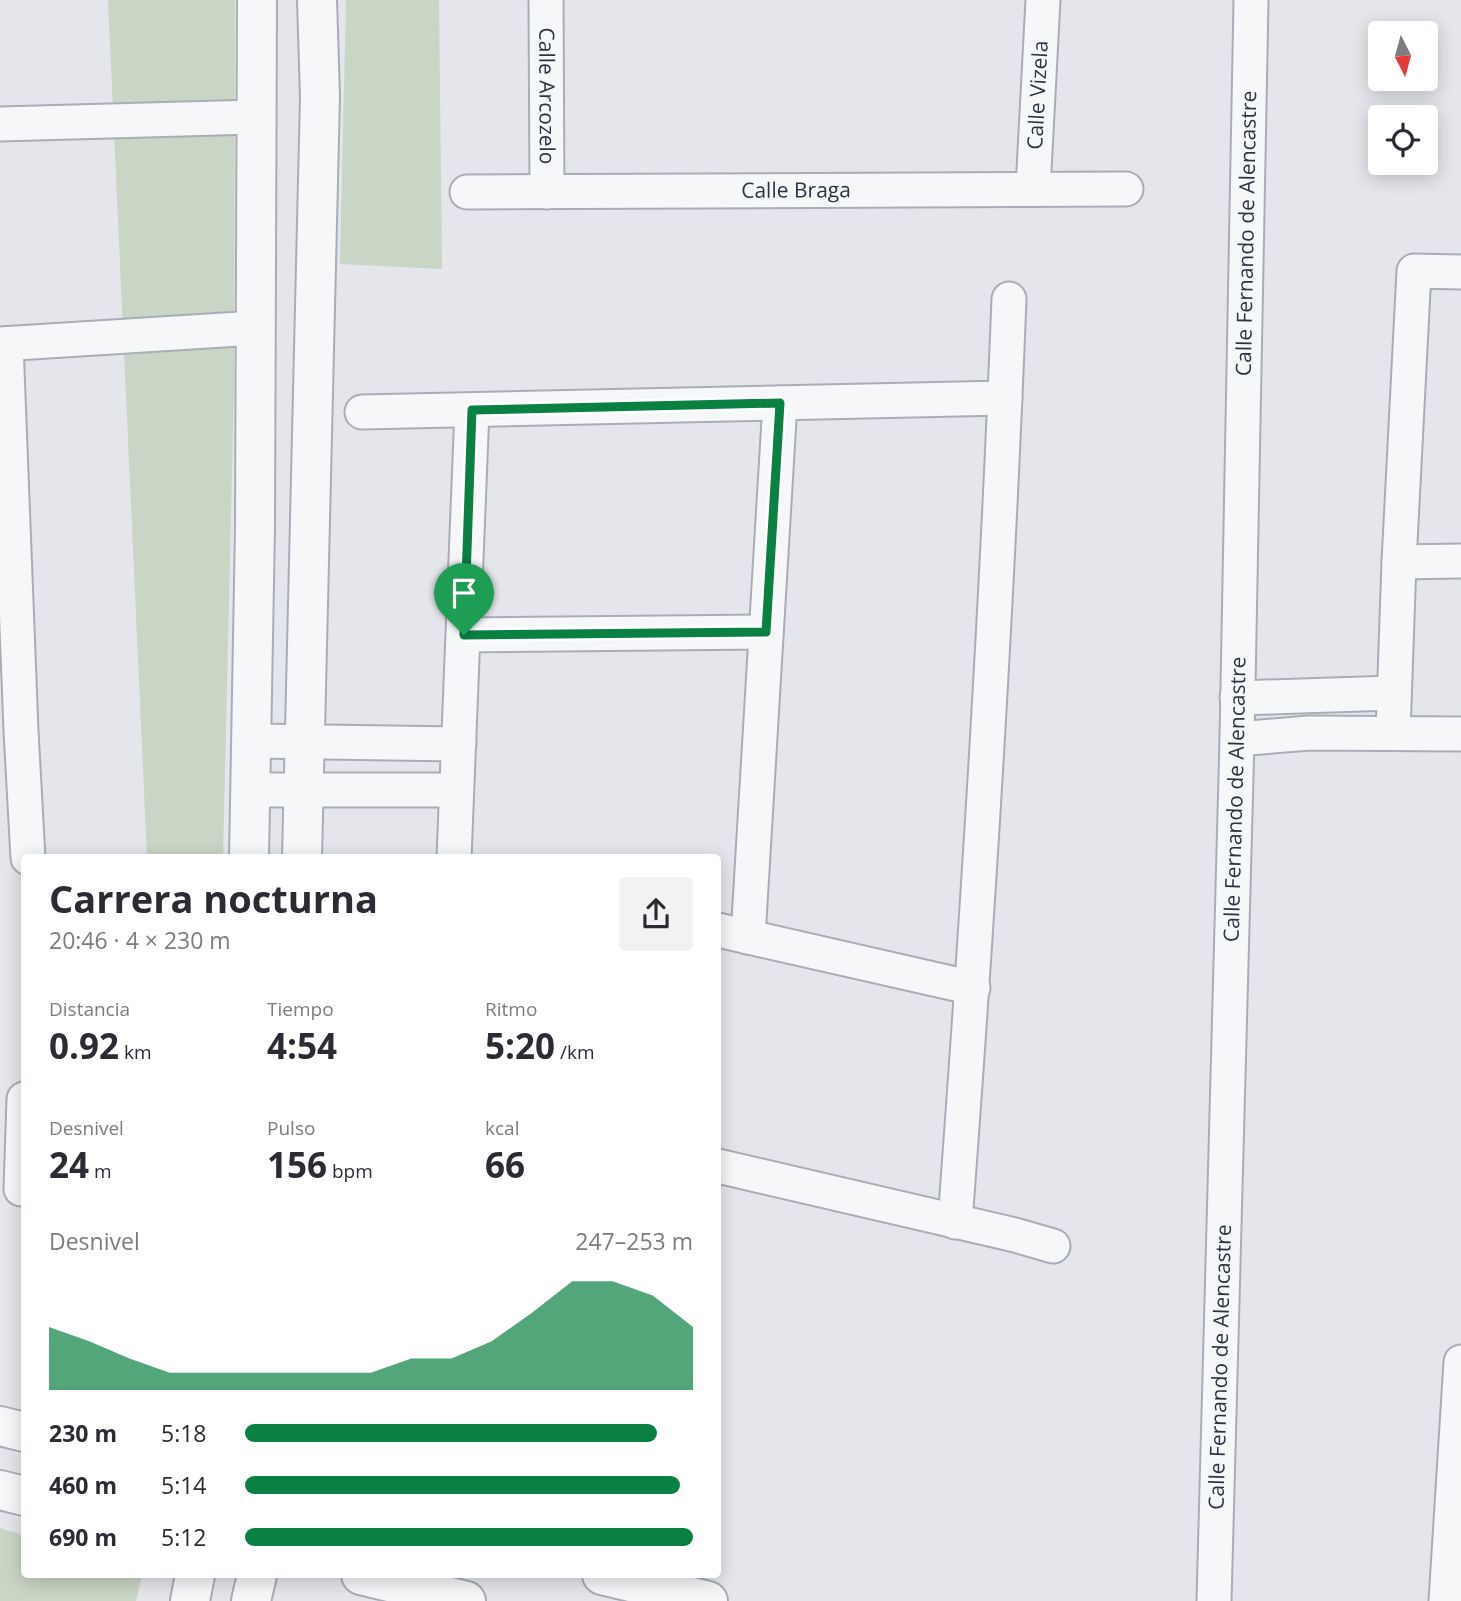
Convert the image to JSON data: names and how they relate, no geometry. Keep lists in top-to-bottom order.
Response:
{
  "streets": {
    "street": [
      "Calle Vizela",
      "Calle Arcozelo",
      "Calle Braga",
      "Calle Fernando de Alencastre"
    ]
  },
  "crossings": [
    ["Calle Vizela", "Calle Braga"],
    ["Calle Arcozelo", "Calle Braga"]
  ],
  "north": "bottom",
  "page": {
    "heading": ["Carrera nocturna", "20:46 · 4 × 230 m"],
    "stats": [
      ["Distancia", "0.92 km"],
      ["Tiempo", "4:54"],
      ["Ritmo", "5:20 /km"],
      ["Desnivel", "24 m"],
      ["Pulso", "156 bpm"],
      ["kcal", "66"]
    ],
    "chart": ["Desnivel", "247–253 m"],
    "list": [
      {
        "name": "230 m",
        "note": "5:18"
      },
      {
        "name": "460 m",
        "note": "5:14"
      },
      {
        "name": "690 m",
        "note": "5:12"
      }
    ]
  }
}
